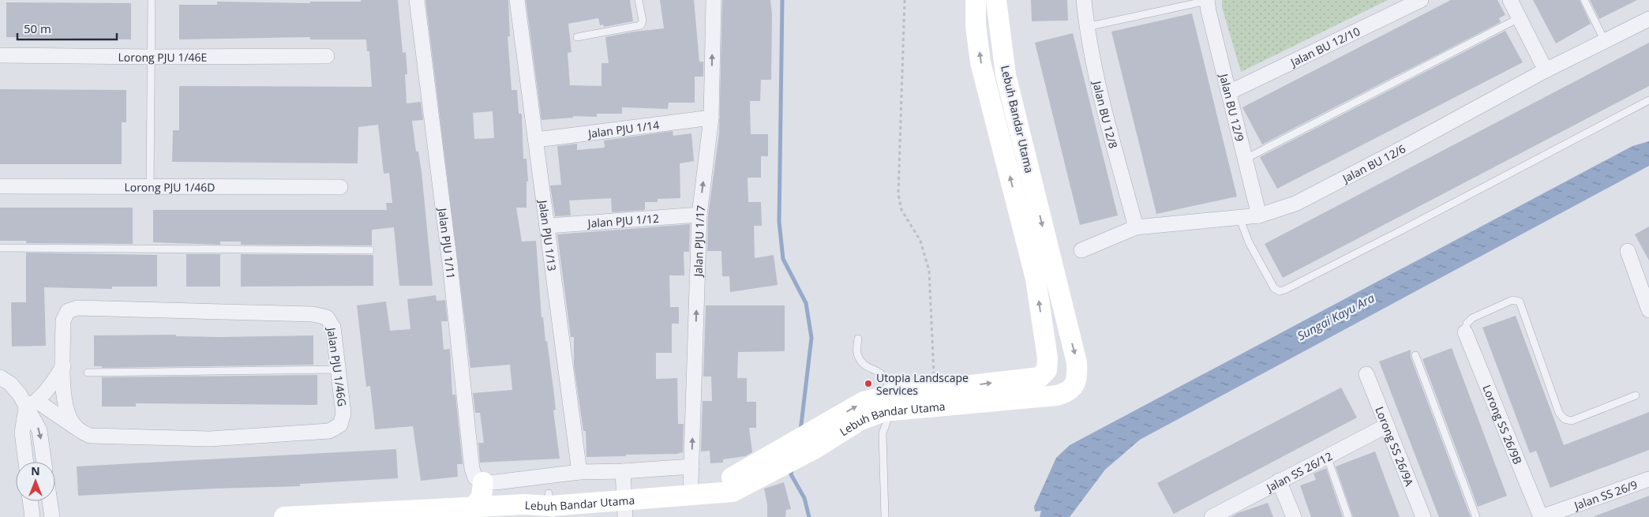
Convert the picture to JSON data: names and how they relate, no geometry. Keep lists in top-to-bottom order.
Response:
{
  "streets": {
    "main road": ["Lebuh Bandar Utama"],
    "street": [
      "Jalan BU 12/10",
      "Lorong PJU 1/46E",
      "Jalan BU 12/9",
      "Jalan BU 12/8",
      "Jalan PJU 1/14",
      "Jalan BU 12/6",
      "Lorong PJU 1/46D",
      "Jalan PJU 1/12",
      "Jalan PJU 1/13",
      "Jalan PJU 1/17",
      "Jalan PJU 1/11",
      "Jalan PJU 1/46G",
      "Lorong SS 26/9B",
      "Lorong SS 26/9A",
      "Jalan SS 26/12",
      "Jalan SS 26/9"
    ]
  },
  "crossings": [
    ["Jalan BU 12/10", "Jalan BU 12/9"],
    ["Jalan BU 12/9", "Jalan BU 12/6"],
    ["Jalan BU 12/8", "Jalan BU 12/6"],
    ["Lebuh Bandar Utama", "Jalan PJU 1/17"],
    ["Jalan PJU 1/14", "Jalan PJU 1/13"],
    ["Jalan PJU 1/14", "Jalan PJU 1/17"],
    ["Jalan PJU 1/12", "Jalan PJU 1/13"],
    ["Jalan PJU 1/12", "Jalan PJU 1/17"],
    ["Lorong SS 26/9B", "Jalan SS 26/9"],
    ["Lorong SS 26/9A", "Jalan SS 26/12"]
  ],
  "one_way": ["Jalan PJU 1/17"],
  "water": ["Sungai Kayu Ara"],
  "places": ["Utopia Landscape Services"],
  "scale_bar": "50 m",
  "north": "top"
}
